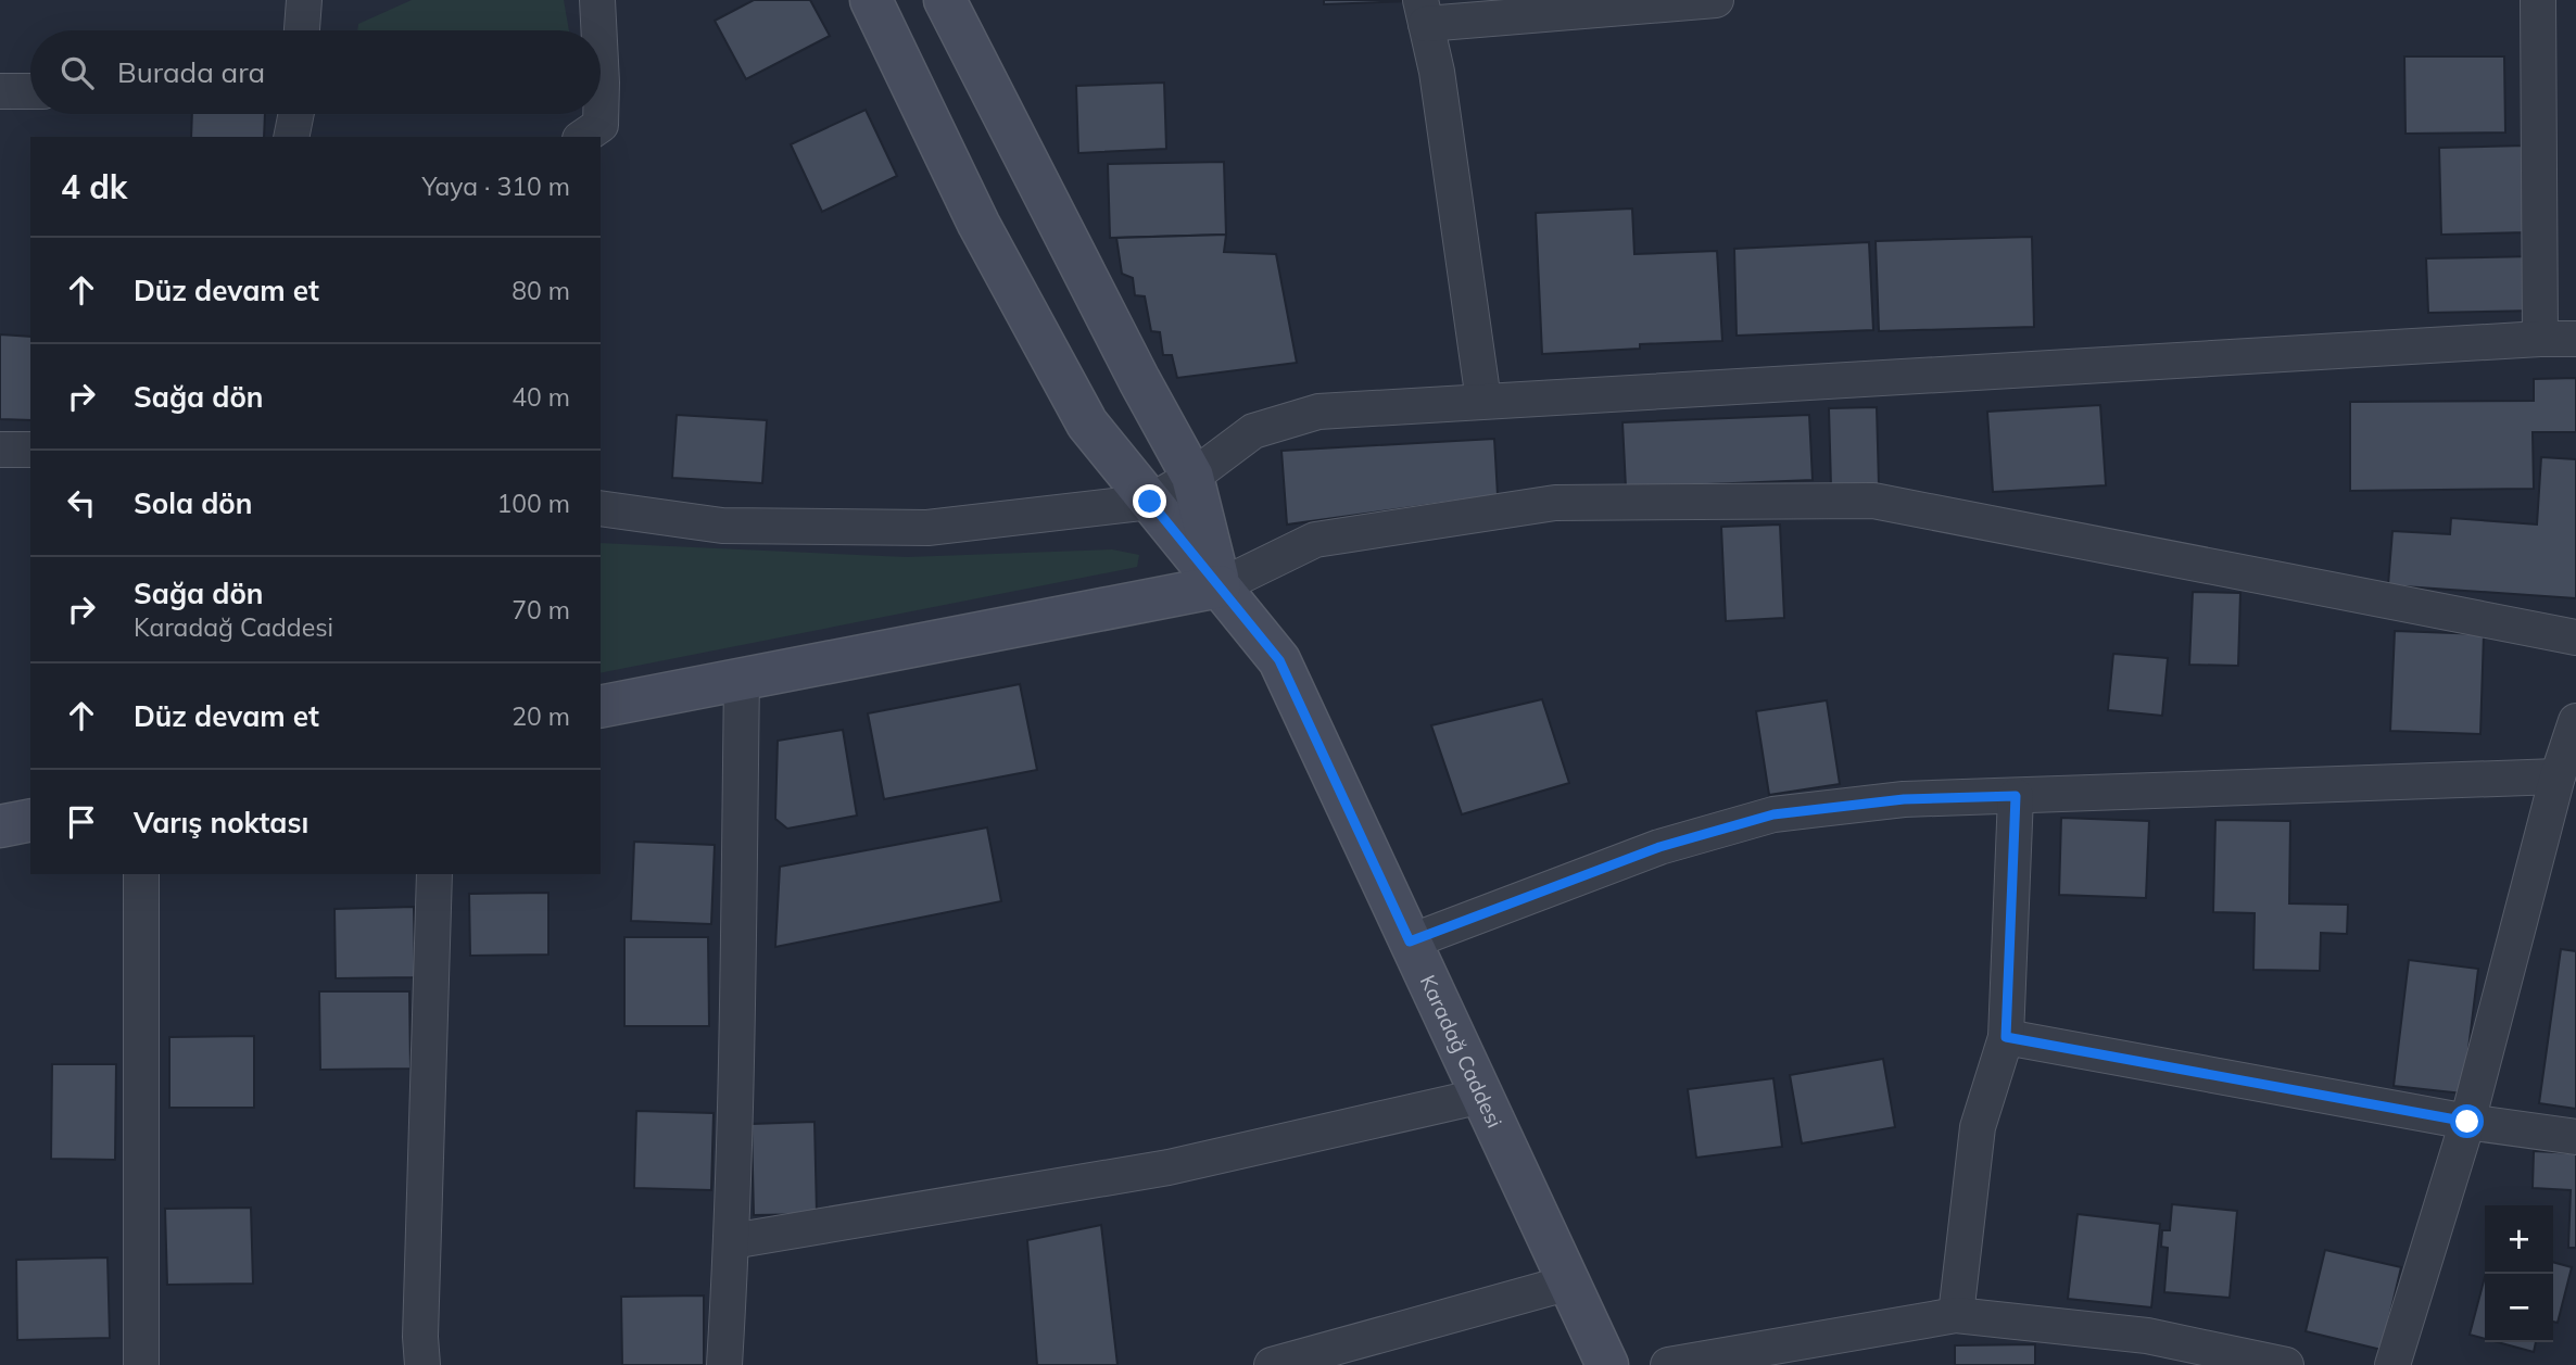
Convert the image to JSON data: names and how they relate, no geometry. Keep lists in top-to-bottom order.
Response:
{
  "streets": {
    "street": ["Karadağ Caddesi"]
  },
  "page": {
    "search": "Burada ara",
    "heading": ["4 dk", "Yaya · 310 m"],
    "list": [
      ["Düz devam et", "80 m"],
      ["Sağa dön", "40 m"],
      ["Sola dön", "100 m"],
      ["Sağa dön", "Karadağ Caddesi", "70 m"],
      ["Düz devam et", "20 m"],
      "Varış noktası"
    ],
    "map_buttons": ["+", "−"]
  }
}
